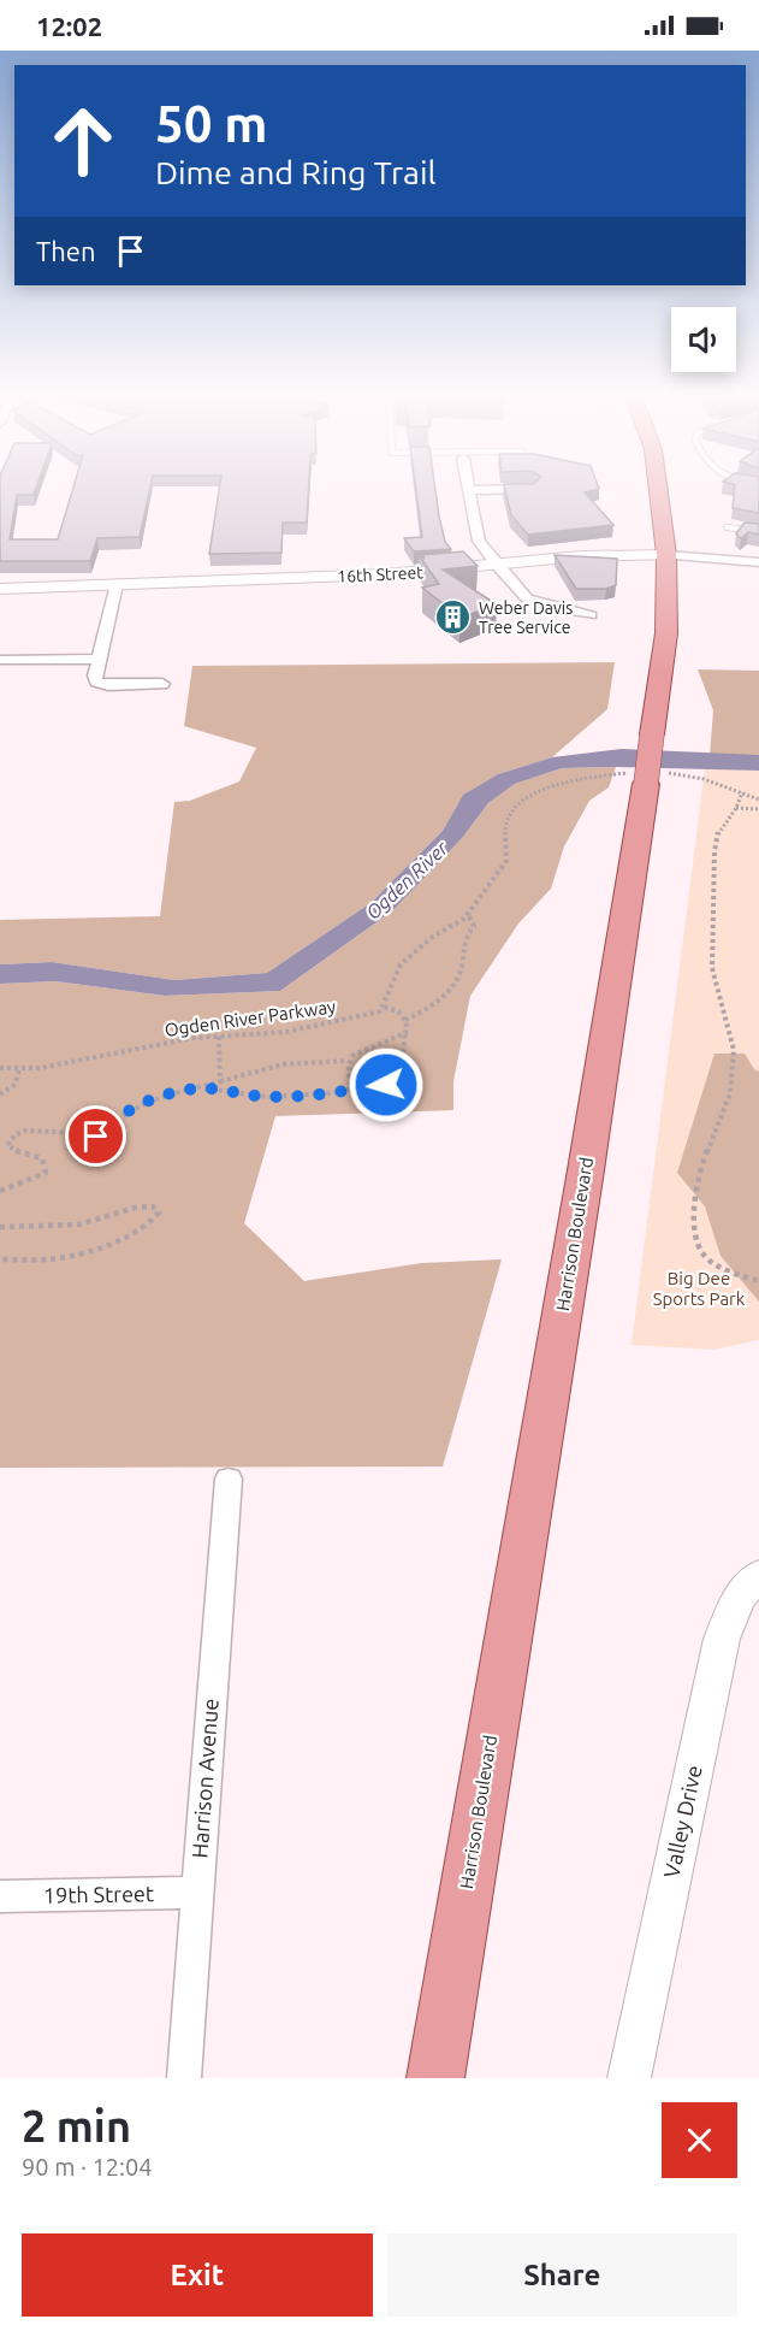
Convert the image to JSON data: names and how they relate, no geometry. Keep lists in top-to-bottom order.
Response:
{
  "streets": {
    "main road": ["Harrison Boulevard"],
    "street": [
      "16th Street",
      "Harrison Avenue",
      "Valley Drive",
      "19th Street"
    ],
    "path": ["Ogden River Parkway"]
  },
  "crossings": [
    ["16th Street", "Harrison Boulevard"],
    ["Harrison Avenue", "19th Street"]
  ],
  "water": ["Ogden River"],
  "parks": ["Big Dee Sports Park"],
  "places": {
    "building": ["Weber Davis Tree Service"]
  },
  "page": {
    "status": "12:02",
    "turn": ["50 m", "Dime and Ring Trail"],
    "then": "Then",
    "heading": ["2 min", "90 m · 12:04"],
    "buttons": ["Exit", "Share"]
  }
}
